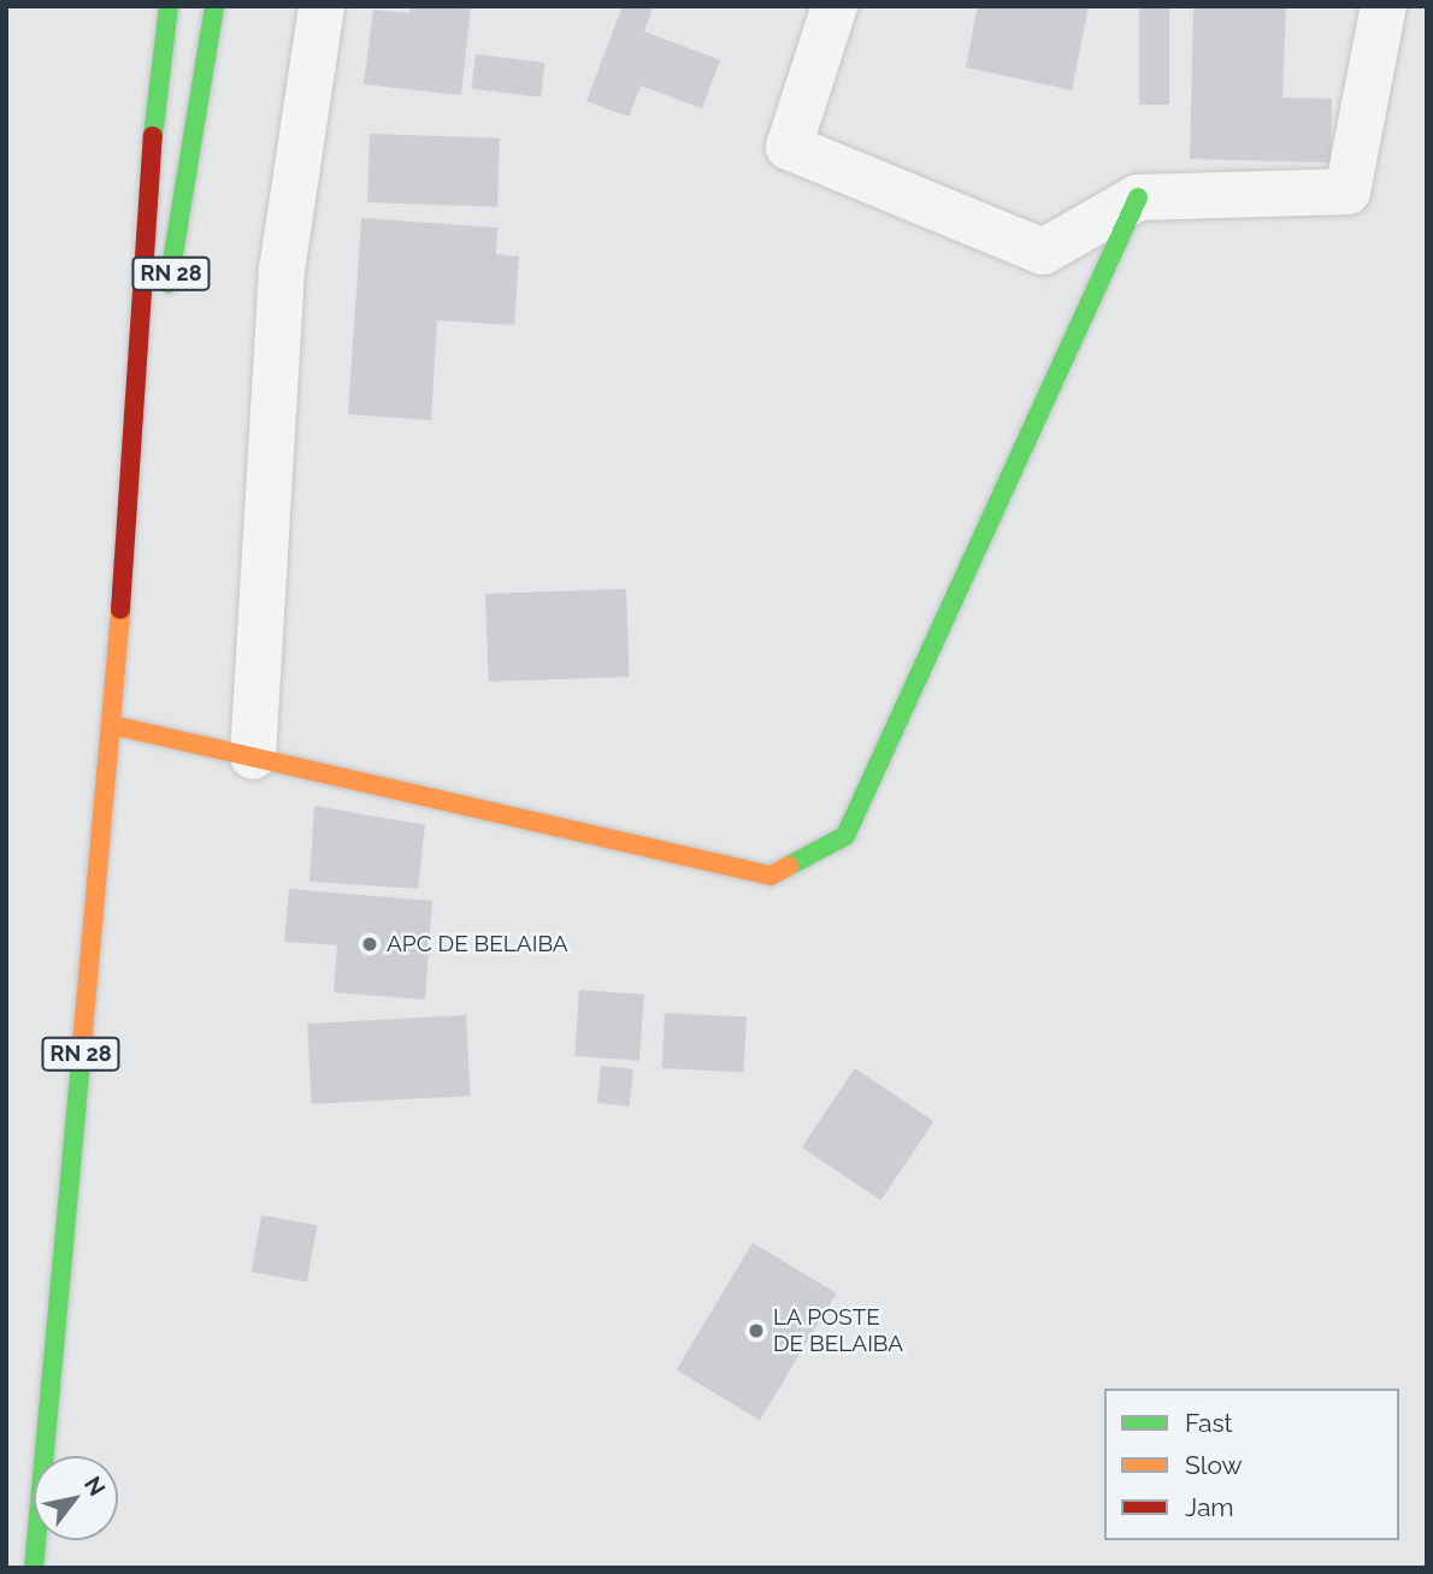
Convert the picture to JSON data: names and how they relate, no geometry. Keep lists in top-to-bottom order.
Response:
{
  "streets": {
    "main road": ["RN 28"]
  },
  "places": ["APC DE BELAIBA", "LA POSTE DE BELAIBA"],
  "legend": ["Fast", "Slow", "Jam"],
  "north": "top right"
}
